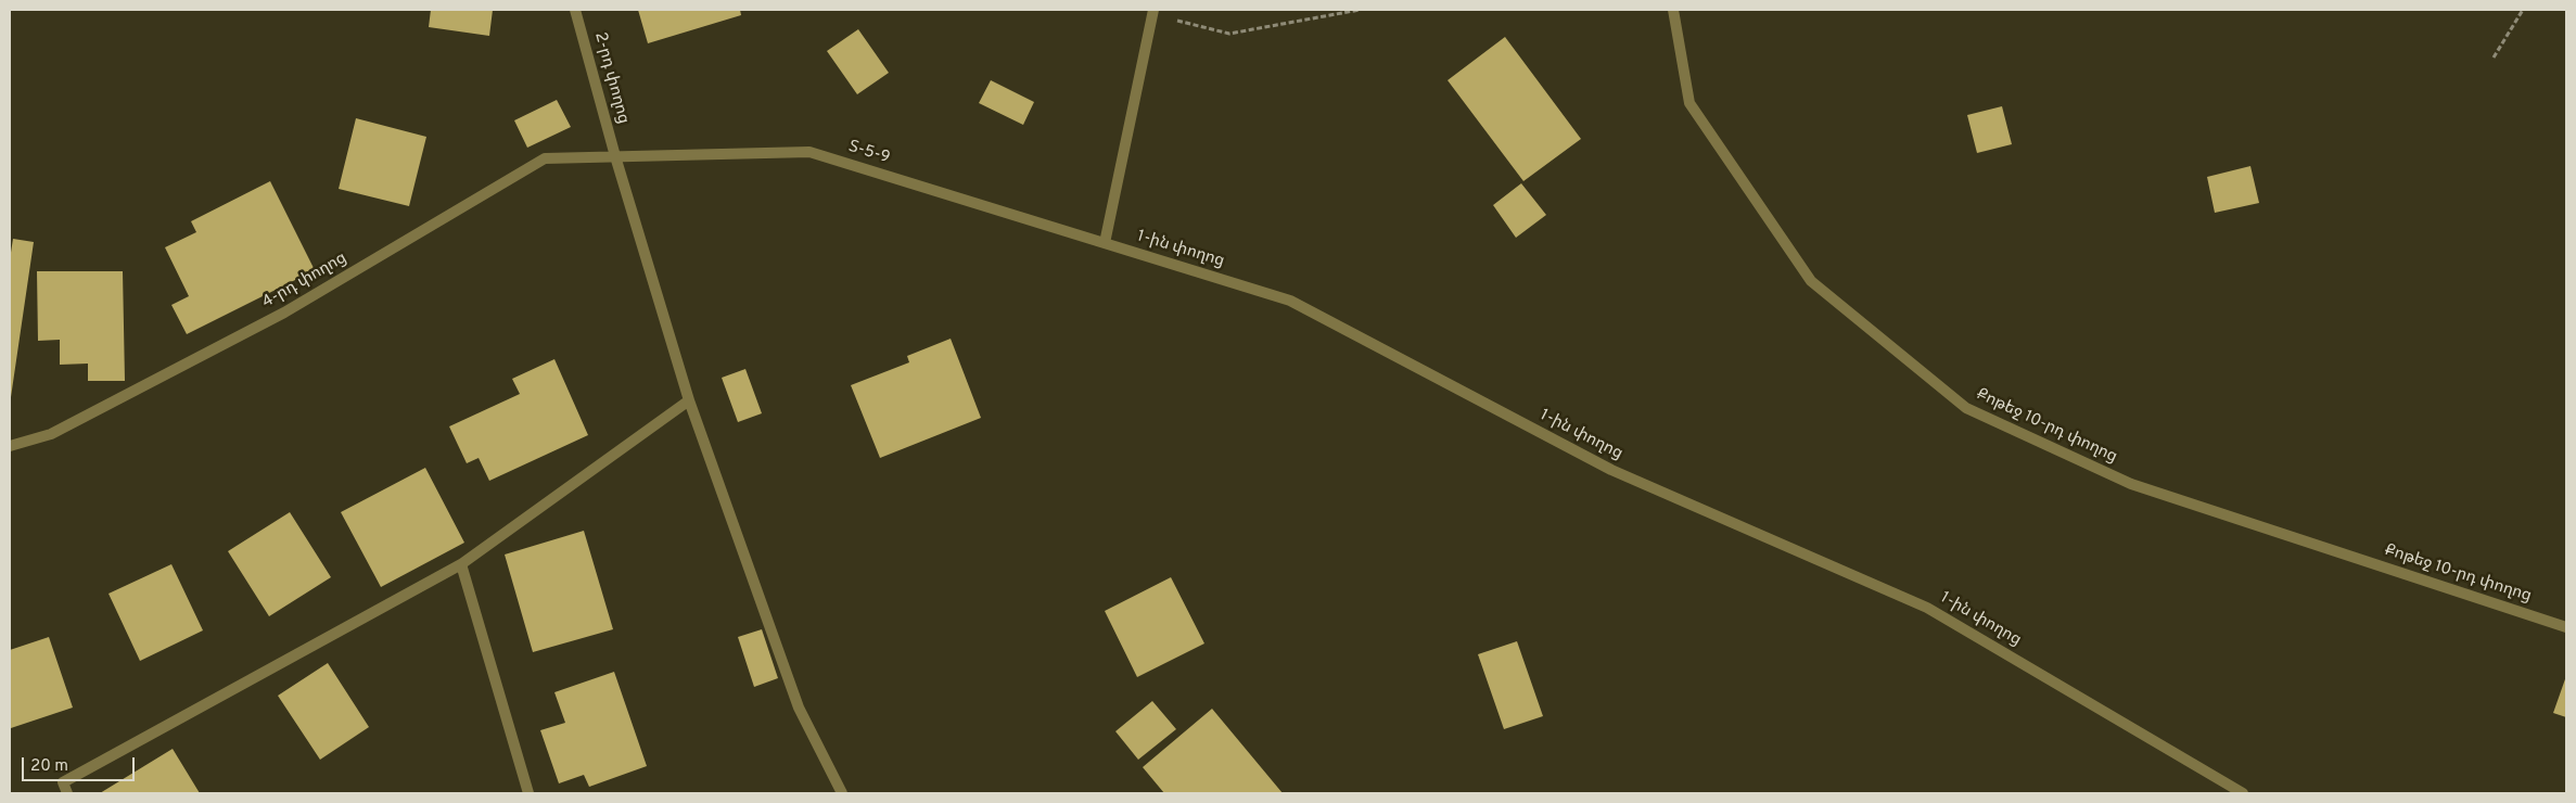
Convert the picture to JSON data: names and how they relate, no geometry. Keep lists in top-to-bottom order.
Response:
{
  "streets": {
    "street": [
      "2-րդ փողոց",
      "Տ-5-9",
      "1-ին փողոց",
      "4-րդ փողոց",
      "Քոթեջ 10-րդ փողոց"
    ]
  },
  "crossings": [
    ["2-րդ փողոց", "Տ-5-9"],
    ["2-րդ փողոց", "4-րդ փողոց"],
    ["Տ-5-9", "1-ին փողոց"],
    ["Տ-5-9", "4-րդ փողոց"]
  ],
  "scale_bar": "20 m"
}
